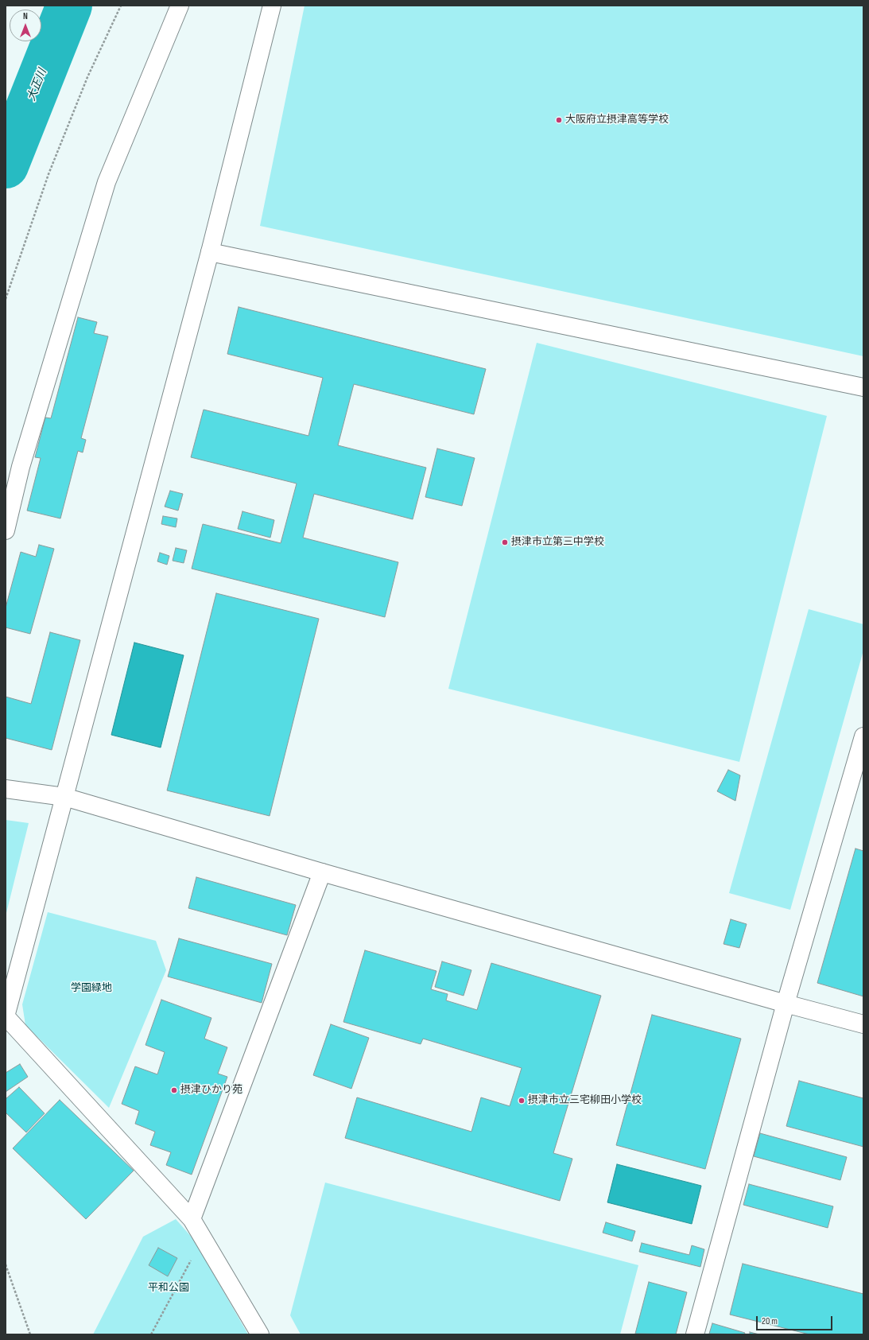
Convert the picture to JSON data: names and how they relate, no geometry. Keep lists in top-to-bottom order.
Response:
{
  "water": ["大正川"],
  "parks": ["学園緑地", "平和公園"],
  "places": [
    "大阪府立摂津高等学校",
    "摂津市立第三中学校",
    "摂津ひかり苑",
    "摂津市立三宅柳田小学校"
  ],
  "scale_bar": "20 m",
  "north": "top"
}
